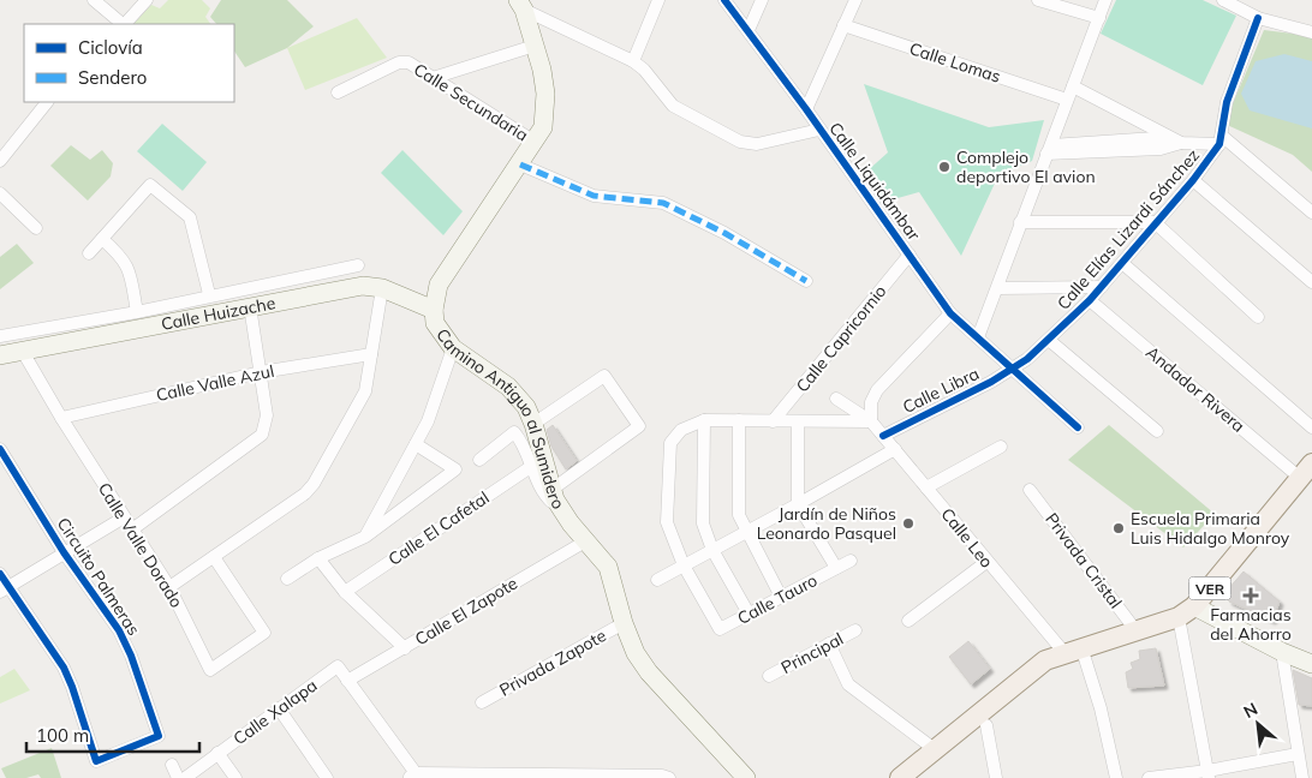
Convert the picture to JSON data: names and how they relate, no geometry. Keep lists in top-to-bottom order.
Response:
{
  "streets": {
    "main road": ["Calle Huizache", "Camino Antiguo al Sumidero", "VER"],
    "street": [
      "Calle Lomas",
      "Calle Secundaria",
      "Calle Liquidámbar",
      "Calle Elías Lizardi Sánchez",
      "Calle Capricornio",
      "Calle Valle Azul",
      "Andador Rivera",
      "Calle Libra",
      "Calle El Cafetal",
      "Calle Leo",
      "Calle Valle Dorado",
      "Privada Cristal",
      "Circuito Palmeras",
      "Calle Tauro",
      "Calle El Zapote",
      "Principal",
      "Privada Zapote",
      "Calle Xalapa"
    ]
  },
  "crossings": [
    ["Calle Secundaria", "Camino Antiguo al Sumidero"],
    ["Calle Liquidámbar", "Calle Elías Lizardi Sánchez"],
    ["Calle Liquidámbar", "Calle Capricornio"],
    ["Calle Liquidámbar", "Calle Libra"],
    ["Calle Elías Lizardi Sánchez", "Andador Rivera"],
    ["Calle Elías Lizardi Sánchez", "Calle Libra"],
    ["Calle Huizache", "Camino Antiguo al Sumidero"],
    ["Calle Huizache", "Calle Valle Dorado"],
    ["Calle Valle Azul", "Calle Valle Dorado"],
    ["Andador Rivera", "VER"],
    ["Calle Libra", "Calle Leo"],
    ["Camino Antiguo al Sumidero", "Calle El Zapote"],
    ["Camino Antiguo al Sumidero", "Privada Zapote"],
    ["Calle Leo", "VER"],
    ["Privada Cristal", "VER"],
    ["Calle El Zapote", "Calle Xalapa"]
  ],
  "places": {
    "other": ["Complejo deportivo El avion", "Jardín de Niños Leonardo Pasquel", "Escuela Primaria Luis Hidalgo Monroy"],
    "health": ["Farmacias del Ahorro"]
  },
  "legend": ["Ciclovía", "Sendero"],
  "scale_bar": "100 m",
  "north": "top left"
}
